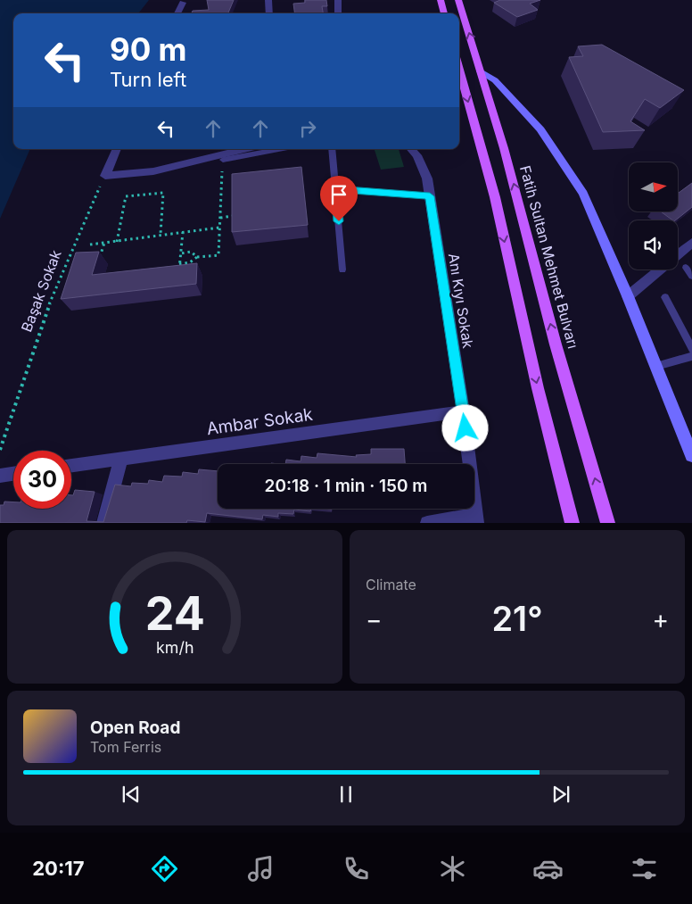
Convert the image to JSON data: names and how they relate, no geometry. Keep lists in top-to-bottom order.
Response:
{
  "streets": {
    "main road": ["Fatih Sultan Mehmet Bulvarı"],
    "street": ["Anı Kıyı Sokak", "Ambar Sokak"],
    "path": ["Başak Sokak"]
  },
  "crossings": [
    ["Anı Kıyı Sokak", "Ambar Sokak"]
  ],
  "north": "right",
  "page": {
    "turn": ["90 m", "Turn left"],
    "limit": "30",
    "trip": "20:18 · 1 min · 150 m",
    "tile": "Climate",
    "heat": ["−", "21°", "+"],
    "song": ["Open Road", "Tom Ferris"],
    "tabs": "20:17",
    "gauge": ["24", "km/h"]
  }
}
